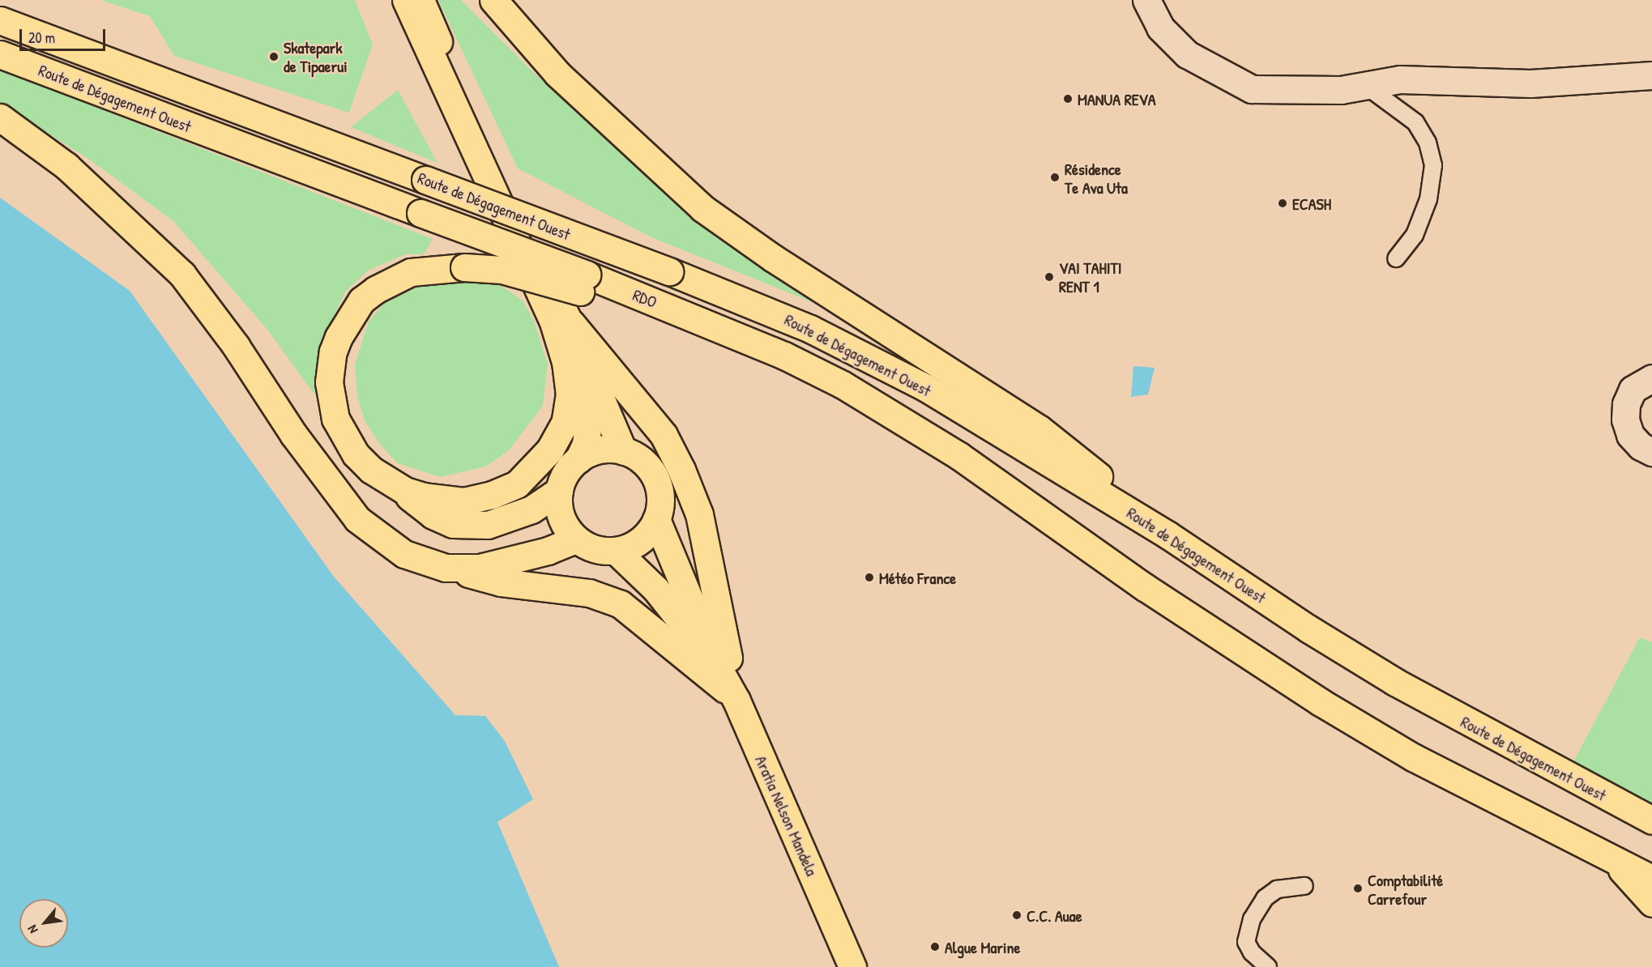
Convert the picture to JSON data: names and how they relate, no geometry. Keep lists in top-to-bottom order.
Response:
{
  "streets": {
    "main road": ["Route de Dégagement Ouest", "Aratia Nelson Mandela"]
  },
  "places": [
    "Skatepark de Tipaerui",
    "MANUA REVA",
    "Résidence Te Ava Uta",
    "ECASH",
    "VAI TAHITI RENT 1",
    "Météo France",
    "Comptabilité Carrefour",
    "C.C. Auae",
    "Algue Marine"
  ],
  "scale_bar": "20 m",
  "north": "bottom left"
}
